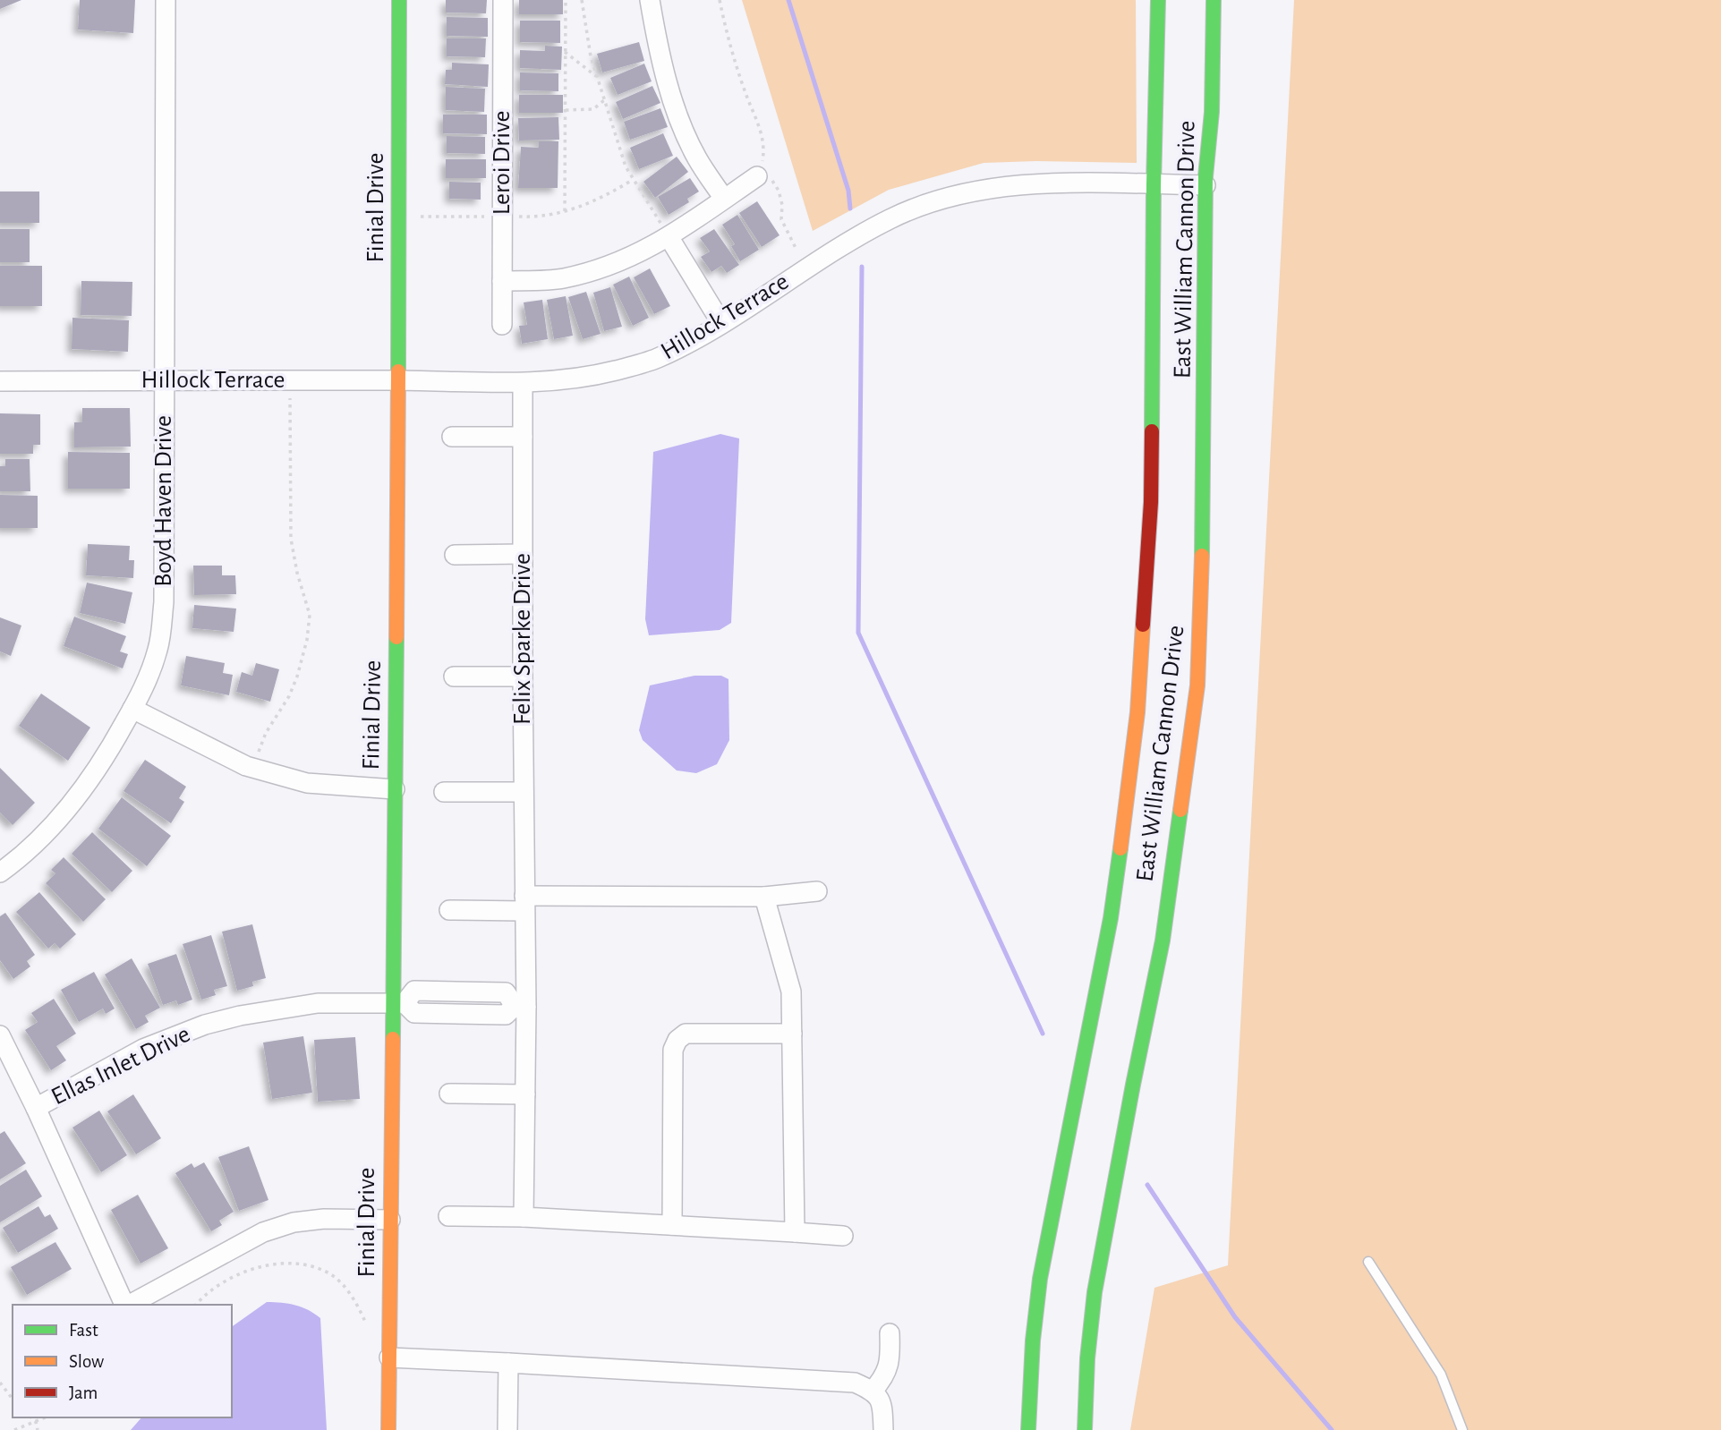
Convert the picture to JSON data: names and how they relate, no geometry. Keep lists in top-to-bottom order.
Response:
{
  "streets": {
    "street": [
      "Leroi Drive",
      "Finial Drive",
      "East William Cannon Drive",
      "Hillock Terrace",
      "Boyd Haven Drive",
      "Felix Sparke Drive",
      "Ellas Inlet Drive"
    ]
  },
  "crossings": [
    ["Finial Drive", "Hillock Terrace"],
    ["Finial Drive", "Ellas Inlet Drive"],
    ["East William Cannon Drive", "Hillock Terrace"],
    ["Hillock Terrace", "Boyd Haven Drive"],
    ["Hillock Terrace", "Felix Sparke Drive"]
  ],
  "legend": ["Fast", "Slow", "Jam"]
}
